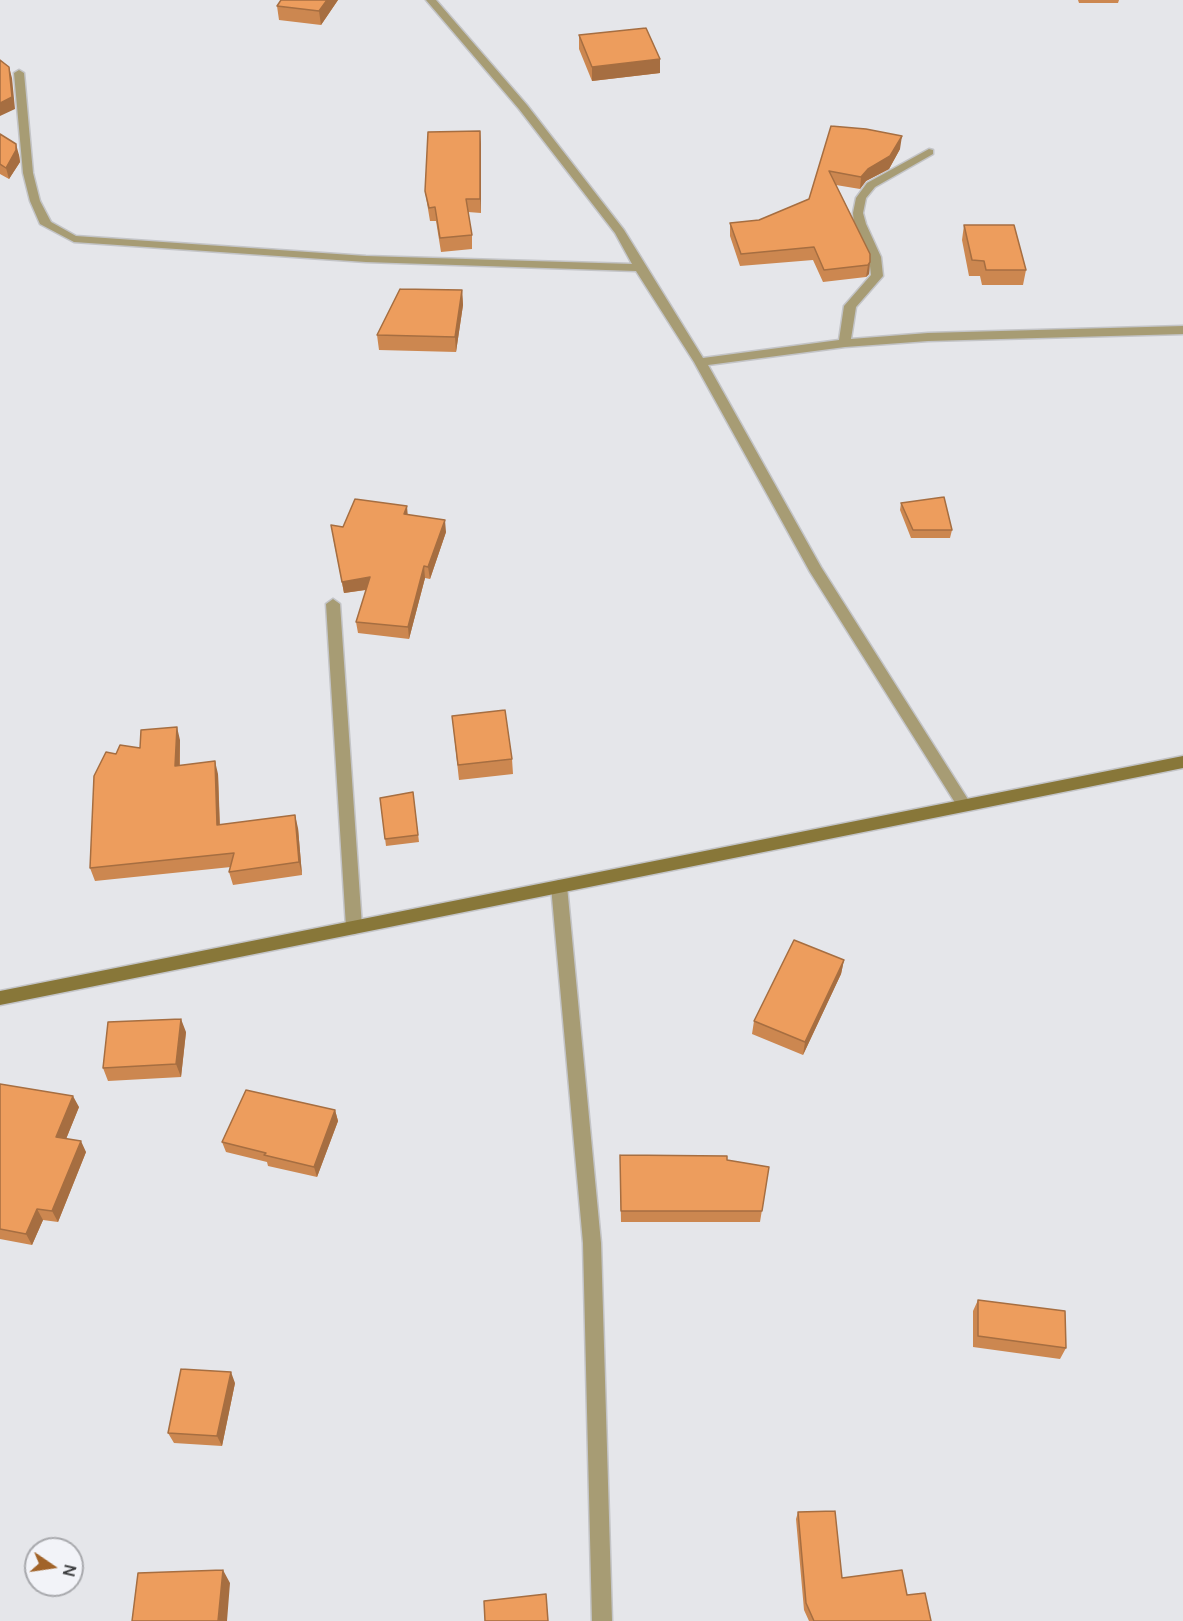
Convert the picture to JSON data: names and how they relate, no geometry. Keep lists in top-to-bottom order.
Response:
{
  "north": "right"
}
